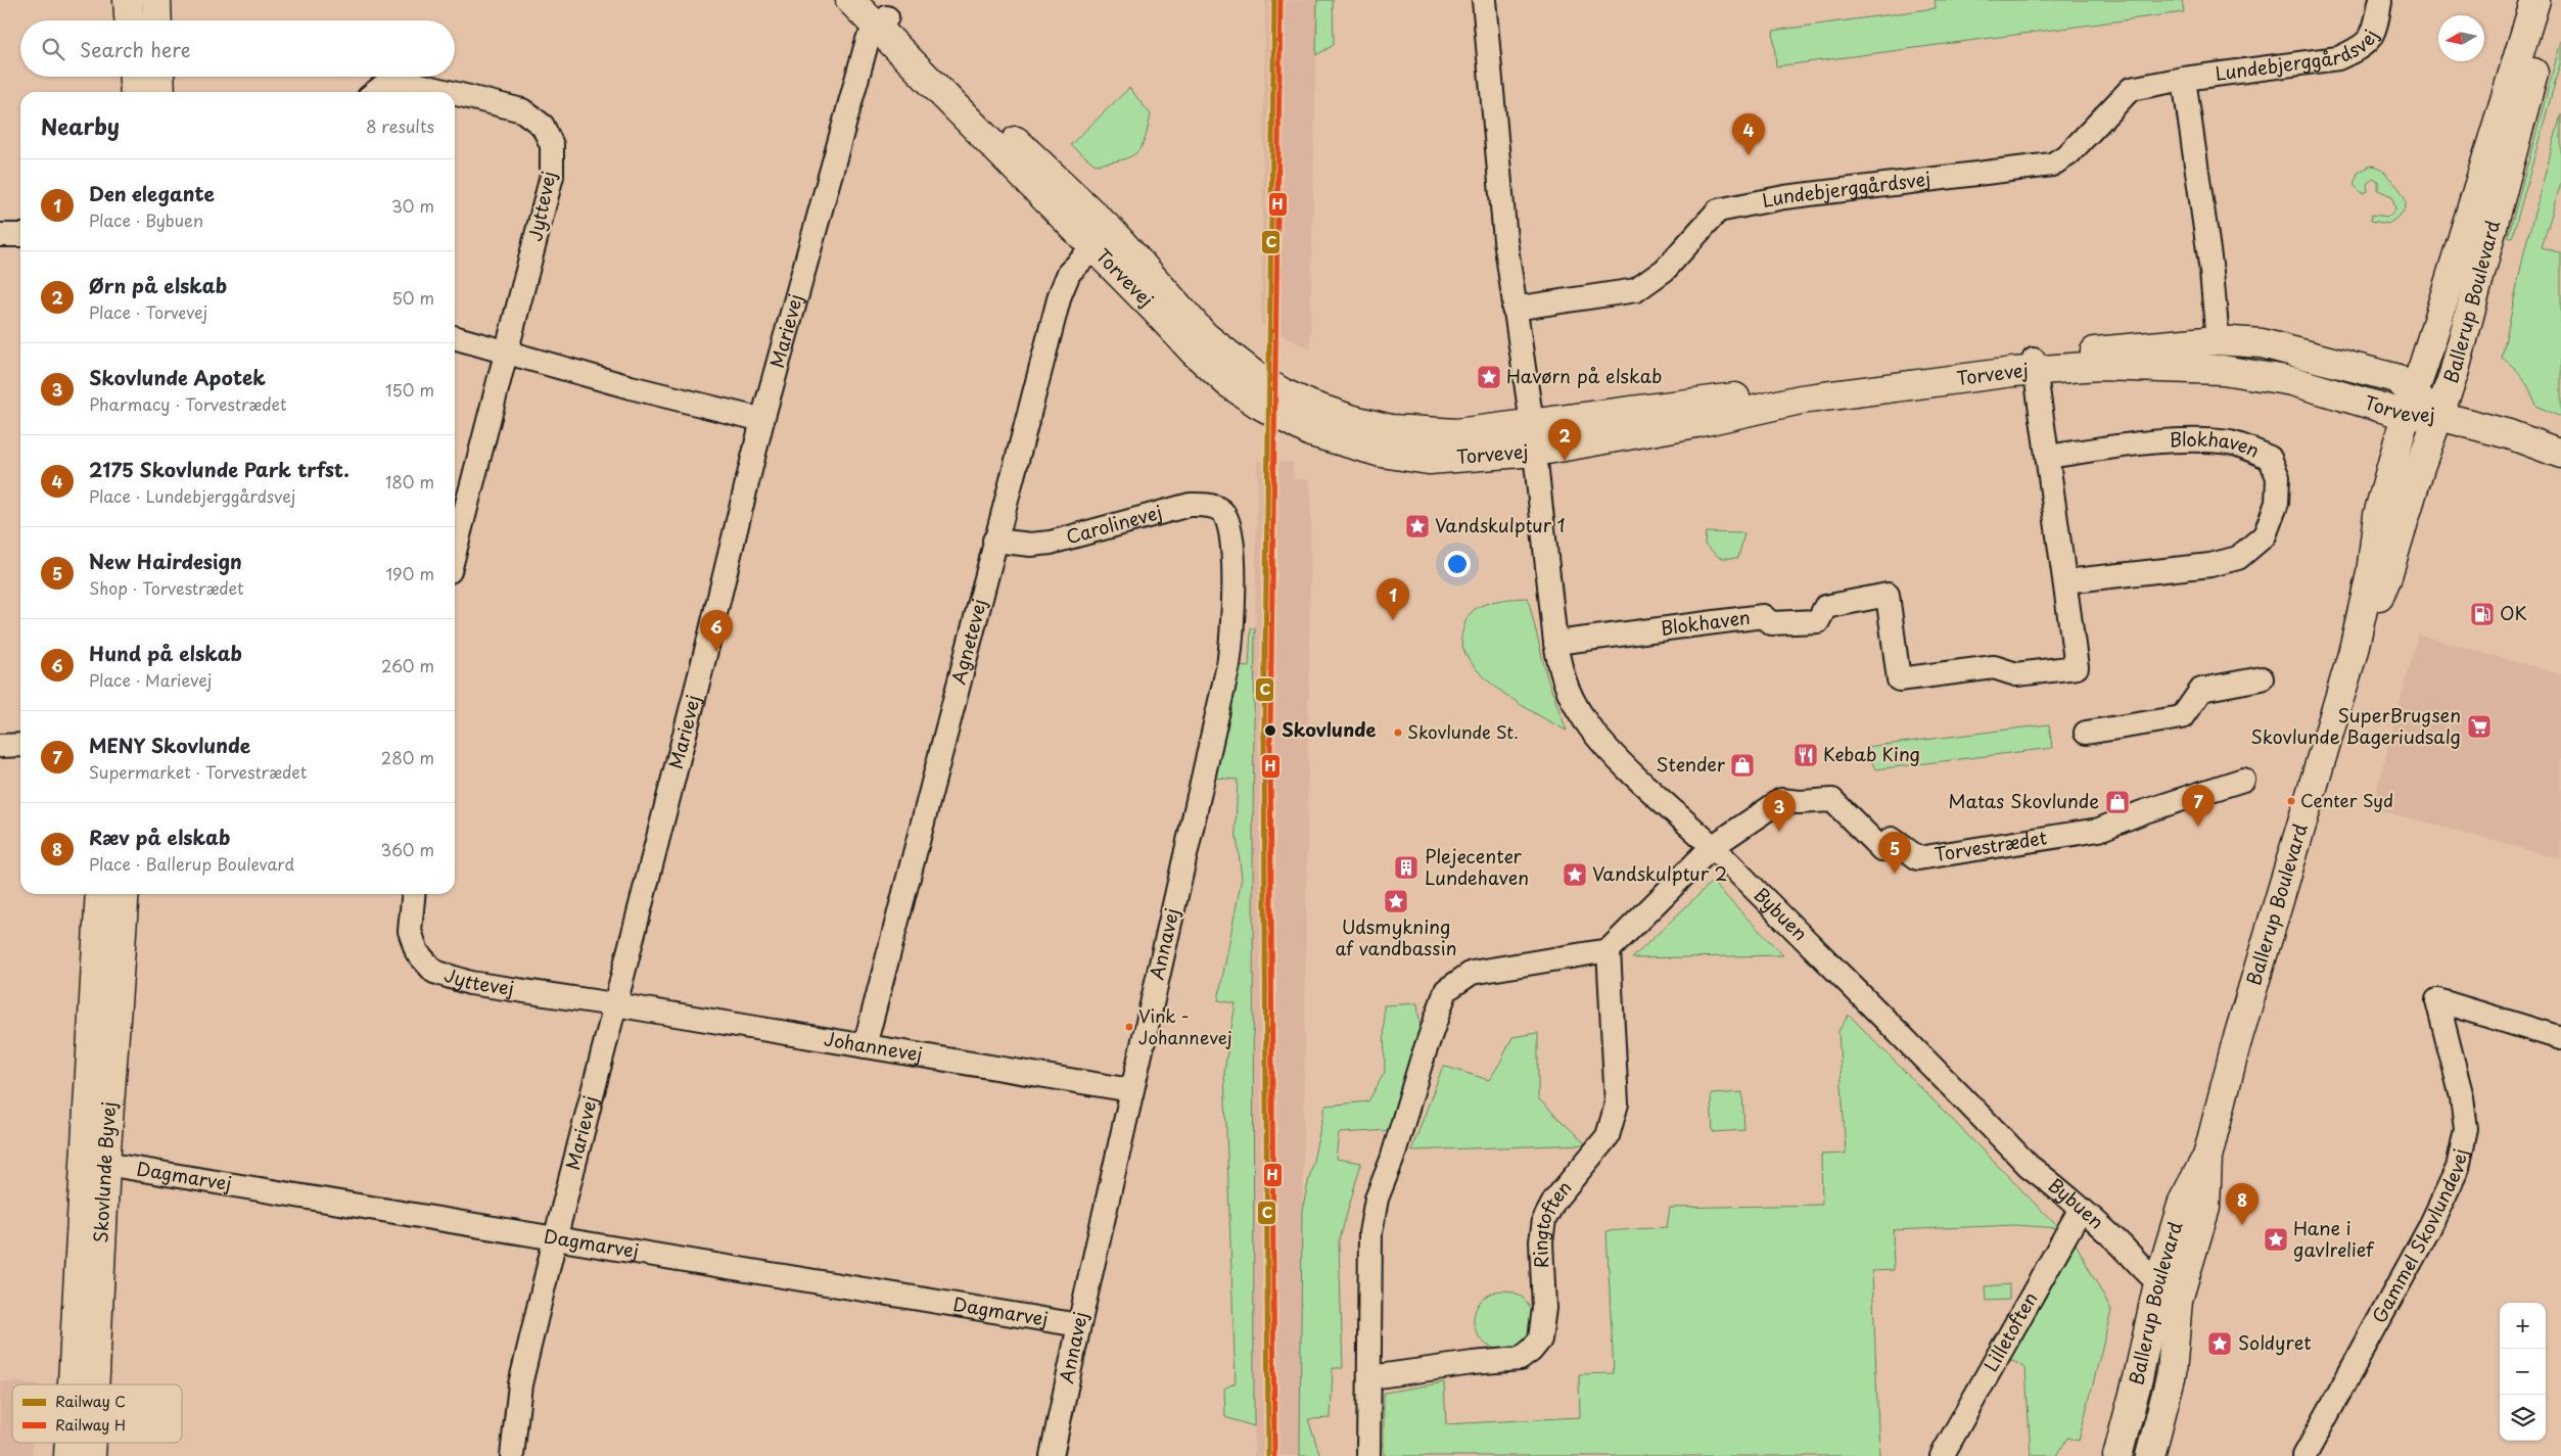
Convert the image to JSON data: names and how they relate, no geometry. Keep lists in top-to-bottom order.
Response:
{
  "streets": {
    "street": [
      "Lundebjerggårdsvej",
      "Jyttevej",
      "Torvevej",
      "Ballerup Boulevard",
      "Marievej",
      "Blokhaven",
      "Carolinevej",
      "Agnetevej",
      "Torvestrædet",
      "Bybuen",
      "Annavej",
      "Johannevej",
      "Skovlunde Byvej",
      "Dagmarvej",
      "Ringtoften",
      "Gammel Skovlundevej",
      "Lilletoften"
    ]
  },
  "crossings": [
    ["Lundebjerggårdsvej", "Torvevej"],
    ["Jyttevej", "Marievej"],
    ["Jyttevej", "Johannevej"],
    ["Torvevej", "Ballerup Boulevard"],
    ["Torvevej", "Marievej"],
    ["Torvevej", "Blokhaven"],
    ["Torvevej", "Agnetevej"],
    ["Torvevej", "Bybuen"],
    ["Ballerup Boulevard", "Bybuen"],
    ["Marievej", "Johannevej"],
    ["Marievej", "Dagmarvej"],
    ["Blokhaven", "Bybuen"],
    ["Carolinevej", "Agnetevej"],
    ["Carolinevej", "Annavej"],
    ["Agnetevej", "Johannevej"],
    ["Torvestrædet", "Bybuen"],
    ["Bybuen", "Lilletoften"],
    ["Annavej", "Johannevej"],
    ["Annavej", "Dagmarvej"],
    ["Skovlunde Byvej", "Dagmarvej"]
  ],
  "places": {
    "place": [
      "Havørn på elskab",
      "Vandskulptur 1",
      "Vandskulptur 2",
      "Udsmykning af vandbassin",
      "Hane i gavlrelief",
      "Soldyret"
    ],
    "fuel station": ["OK"],
    "supermarket": ["SuperBrugsen Skovlunde Bageriudsalg"],
    "other": [
      "Skovlunde",
      "Skovlunde St.",
      "Center Syd",
      "Vink - Johannevej"
    ],
    "restaurant": ["Kebab King"],
    "shop": ["Stender", "Matas Skovlunde"],
    "building": ["Plejecenter Lundehaven"]
  },
  "lines": ["rail line C", "rail line H"],
  "legend": ["Railway C", "Railway H"],
  "north": "left",
  "page": {
    "search": "Search here",
    "heading": ["Nearby", "8 results"],
    "pins": [
      "4",
      "2",
      "1",
      "6",
      "7",
      "3",
      "5",
      "8"
    ],
    "list": [
      {
        "mark": "1",
        "name": "Den elegante",
        "note": "Place · Bybuen",
        "value": "30 m"
      },
      {
        "mark": "2",
        "name": "Ørn på elskab",
        "note": "Place · Torvevej",
        "value": "50 m"
      },
      {
        "mark": "3",
        "name": "Skovlunde Apotek",
        "note": "Pharmacy · Torvestrædet",
        "value": "150 m"
      },
      {
        "mark": "4",
        "name": "2175 Skovlunde Park trfst.",
        "note": "Place · Lundebjerggårdsvej",
        "value": "180 m"
      },
      {
        "mark": "5",
        "name": "New Hairdesign",
        "note": "Shop · Torvestrædet",
        "value": "190 m"
      },
      {
        "mark": "6",
        "name": "Hund på elskab",
        "note": "Place · Marievej",
        "value": "260 m"
      },
      {
        "mark": "7",
        "name": "MENY Skovlunde",
        "note": "Supermarket · Torvestrædet",
        "value": "280 m"
      },
      {
        "mark": "8",
        "name": "Ræv på elskab",
        "note": "Place · Ballerup Boulevard",
        "value": "360 m"
      }
    ],
    "map_buttons": ["+", "−"]
  }
}
